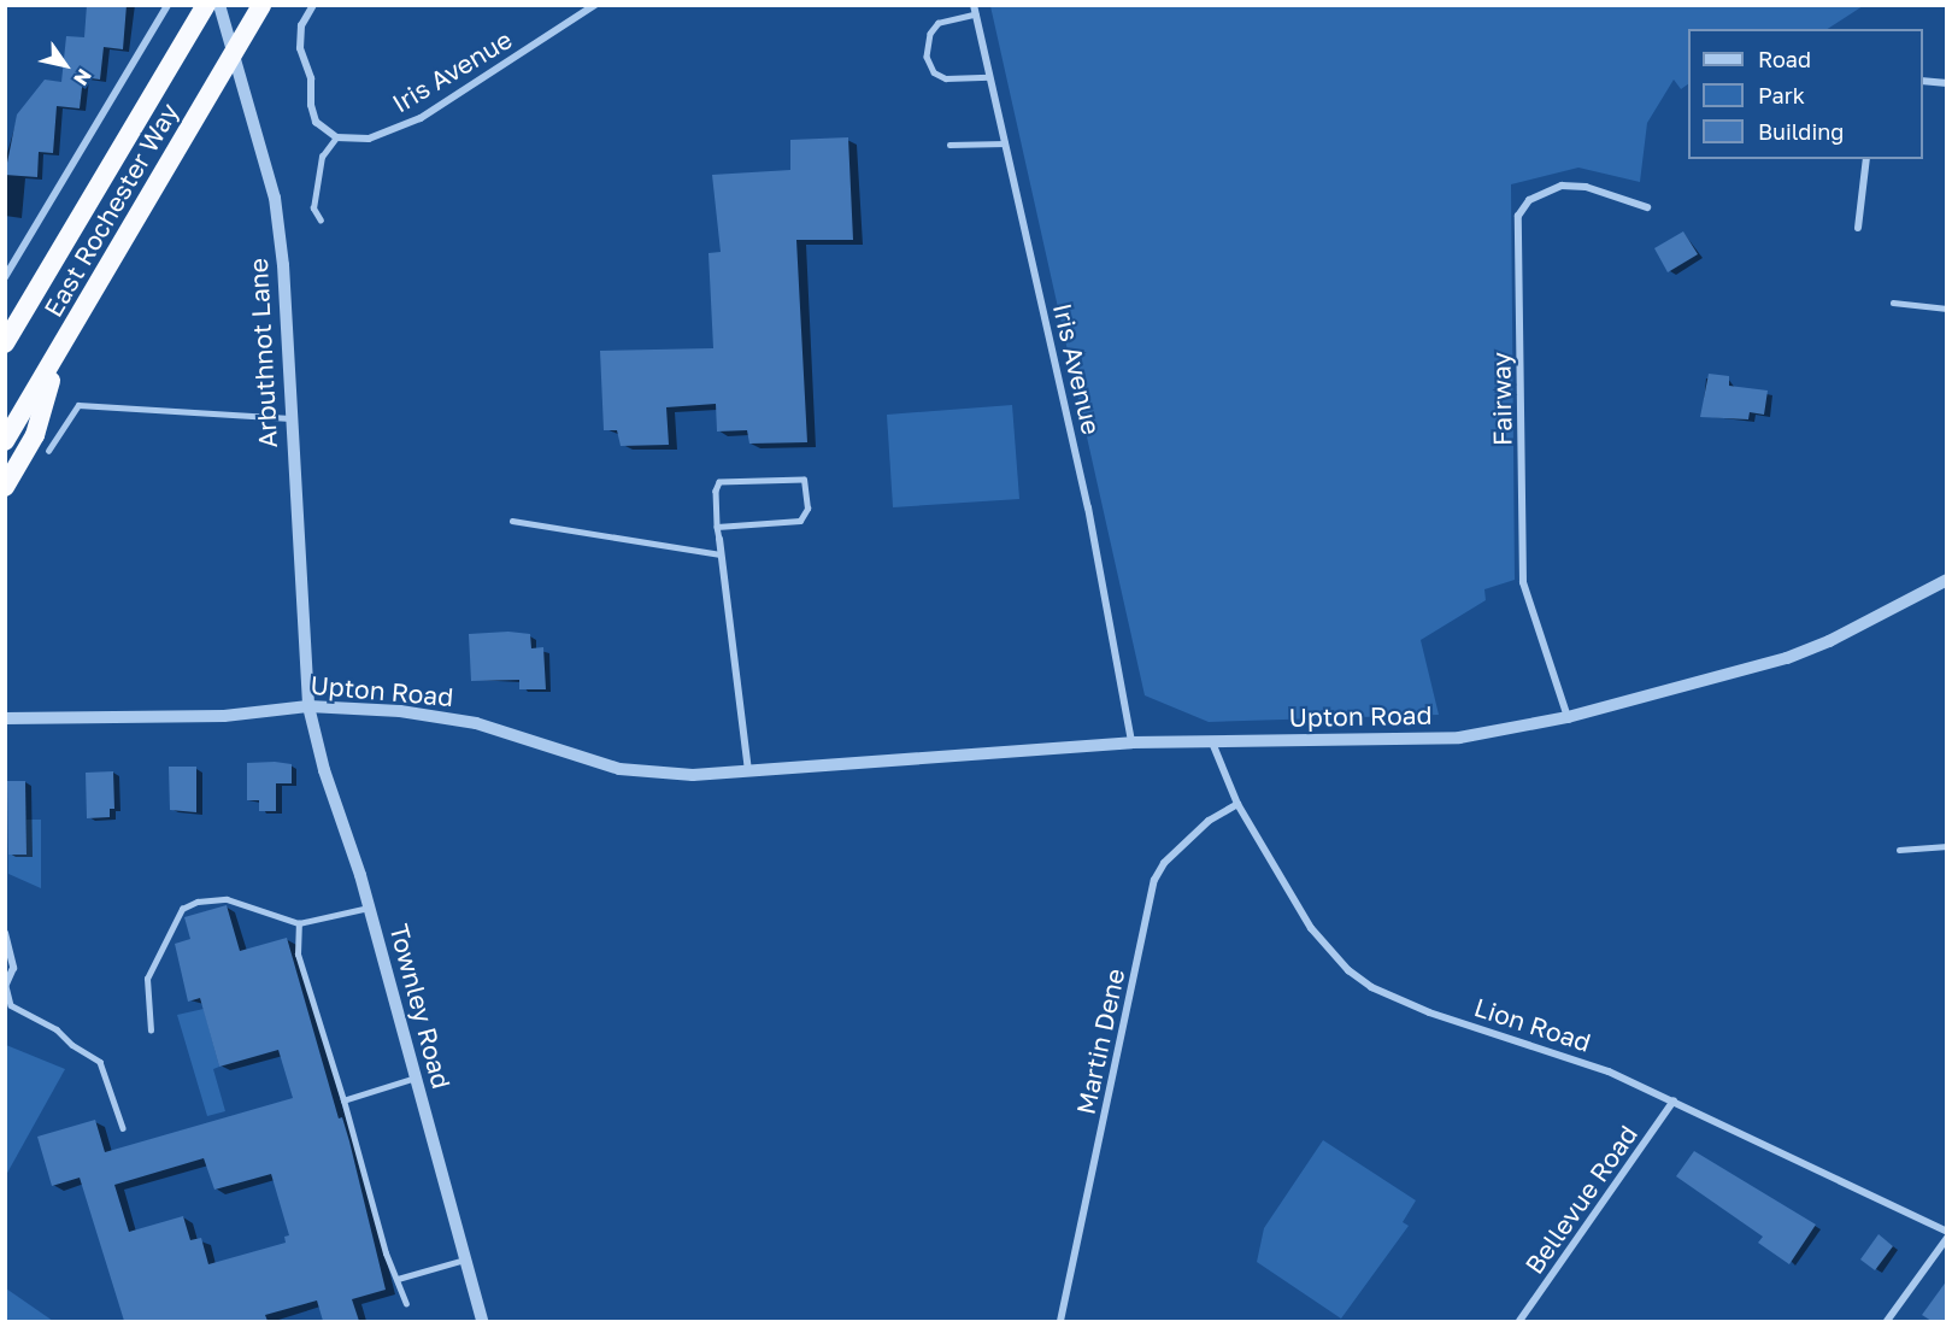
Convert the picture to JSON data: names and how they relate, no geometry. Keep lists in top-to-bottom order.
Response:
{
  "streets": {
    "highway": ["East Rochester Way"],
    "street": [
      "Iris Avenue",
      "Arbuthnot Lane",
      "Fairway",
      "Upton Road",
      "Townley Road",
      "Lion Road",
      "Martin Dene",
      "Bellevue Road"
    ]
  },
  "crossings": [
    ["Iris Avenue", "Upton Road"],
    ["Arbuthnot Lane", "Upton Road"],
    ["Arbuthnot Lane", "Townley Road"],
    ["Fairway", "Upton Road"],
    ["Upton Road", "Townley Road"],
    ["Upton Road", "Lion Road"],
    ["Lion Road", "Martin Dene"],
    ["Lion Road", "Bellevue Road"]
  ],
  "legend": ["Road", "Park", "Building"],
  "north": "bottom right"
}
